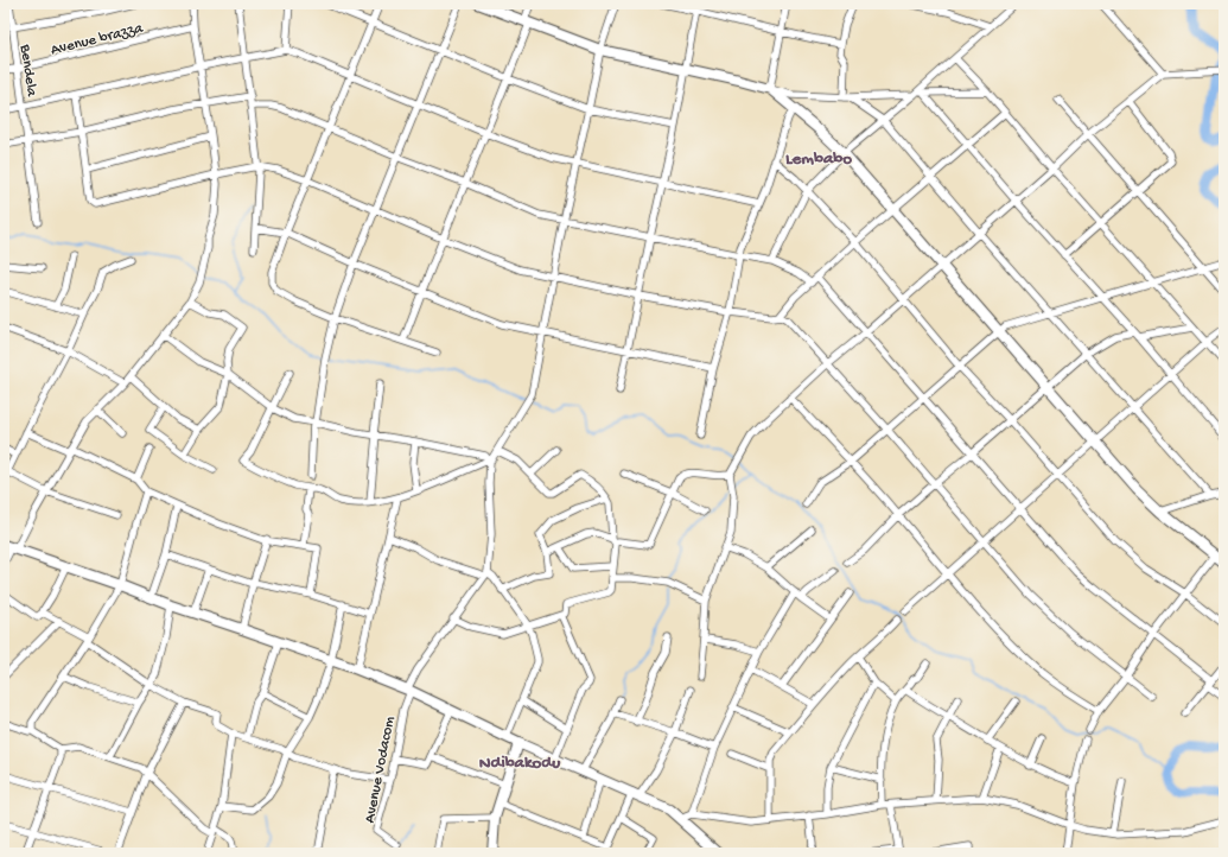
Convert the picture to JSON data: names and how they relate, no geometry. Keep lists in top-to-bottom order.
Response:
{
  "streets": {
    "street": ["Avenue brazza", "Bendela", "Avenue Vodacom"]
  },
  "crossings": [
    ["Avenue brazza", "Bendela"]
  ],
  "districts": ["Lembabo", "Ndibakodu"]
}
